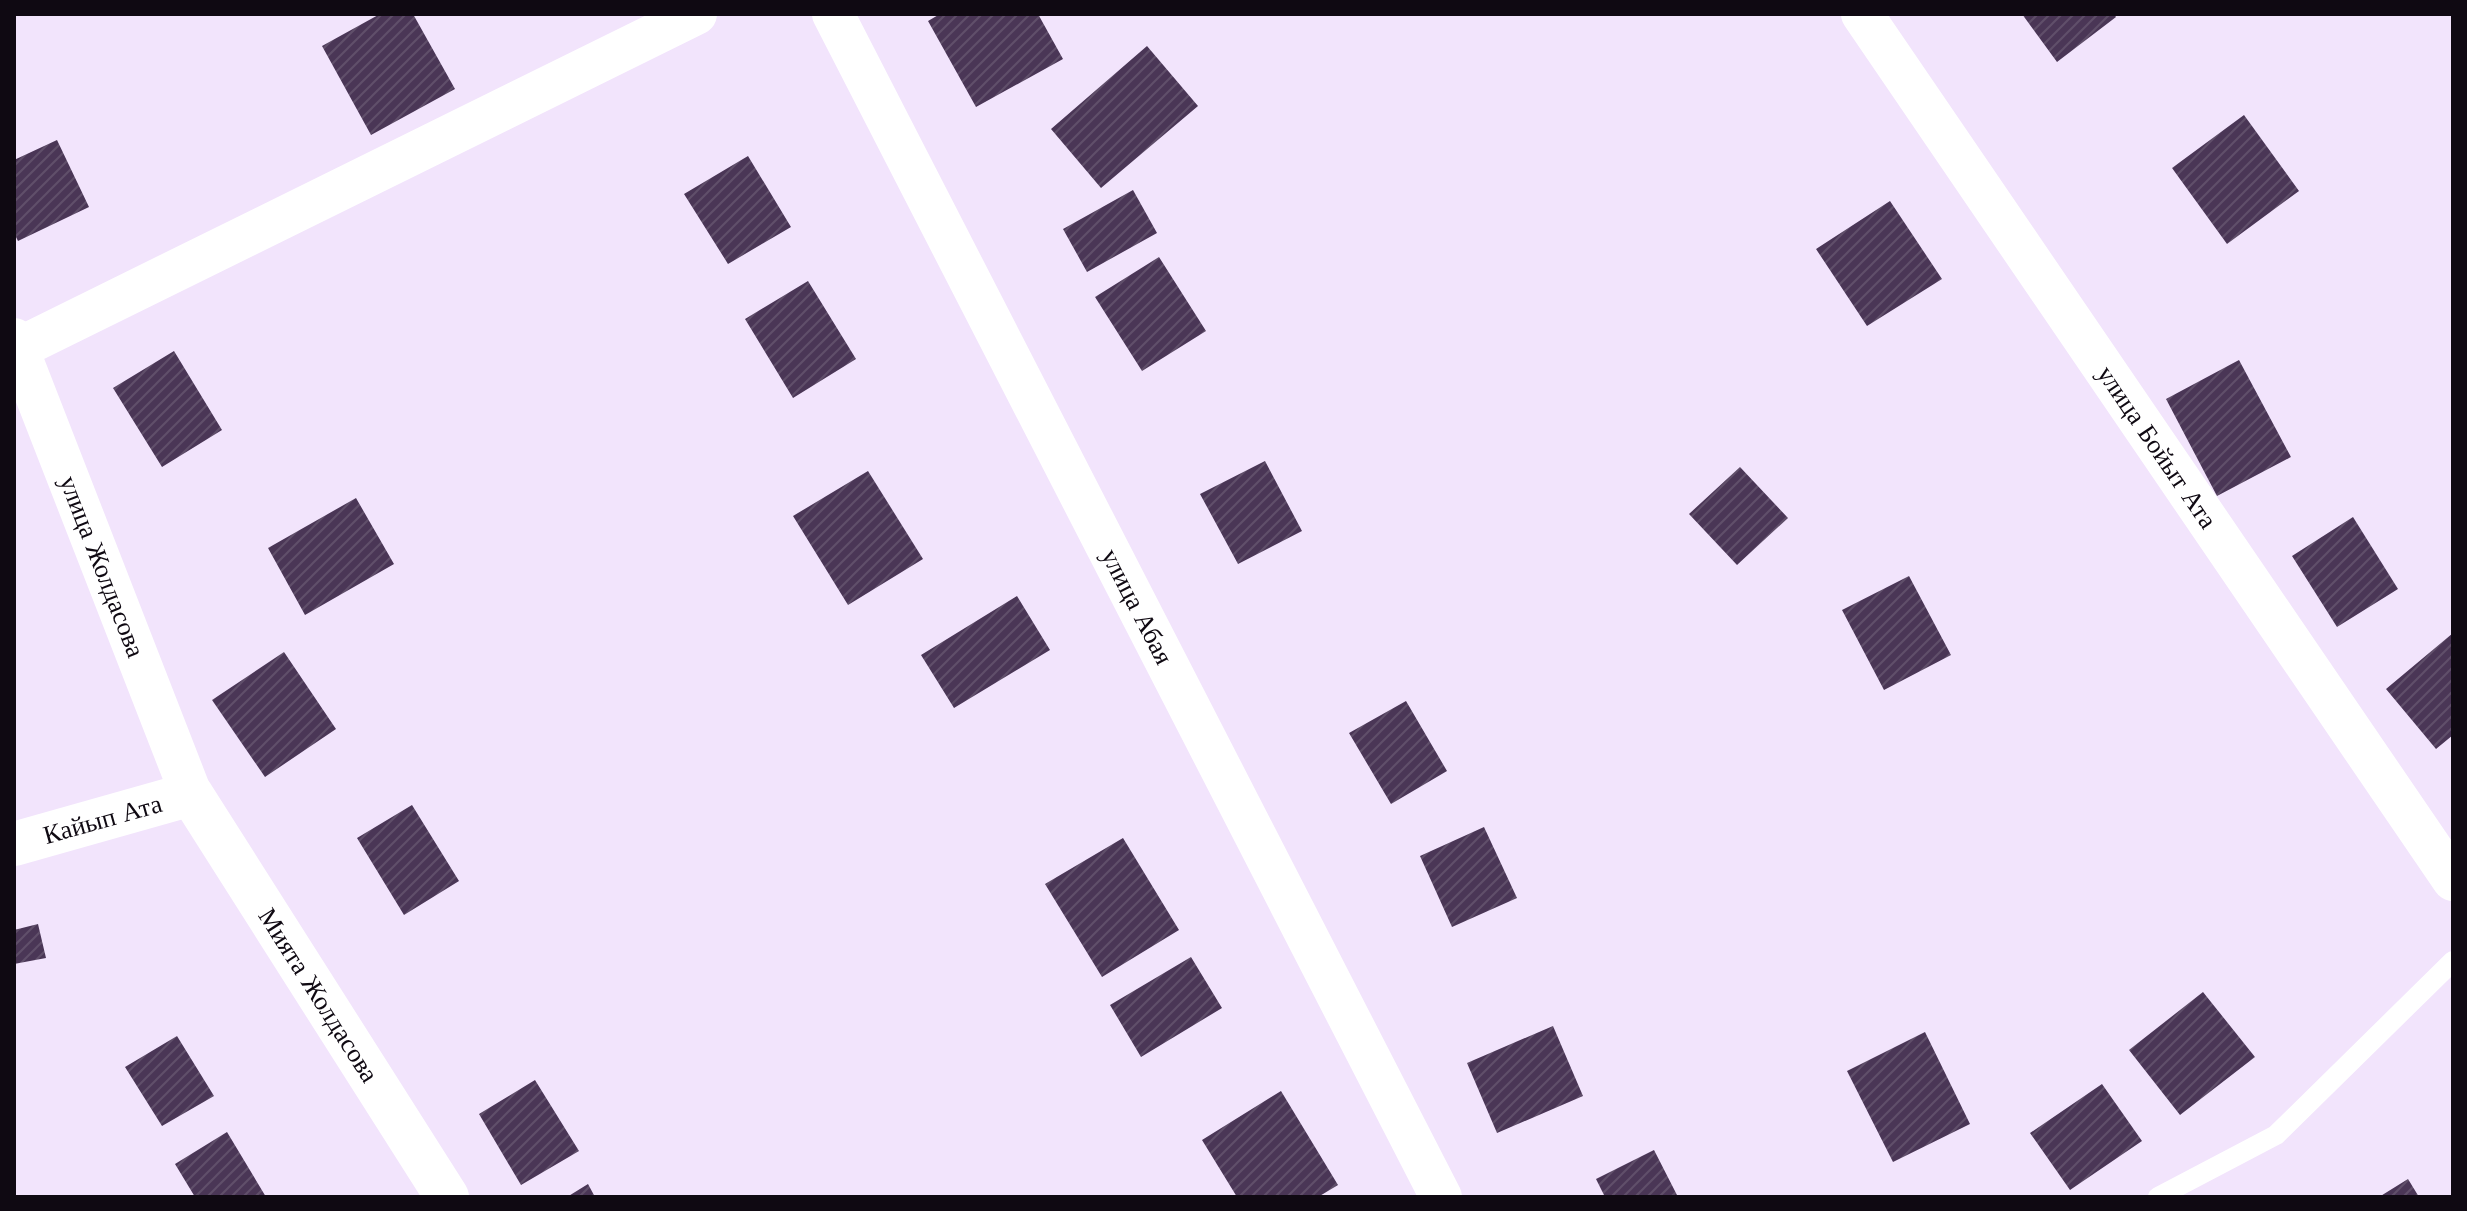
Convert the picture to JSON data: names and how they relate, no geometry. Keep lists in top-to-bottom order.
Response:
{
  "streets": {
    "street": [
      "улица Бойыт Ата",
      "улица Жолдасова",
      "улица Абая",
      "Кайып Ата",
      "Мията Жолдасова"
    ]
  },
  "crossings": [
    ["улица Жолдасова", "Кайып Ата"],
    ["улица Жолдасова", "Мията Жолдасова"],
    ["Кайып Ата", "Мията Жолдасова"]
  ]
}
